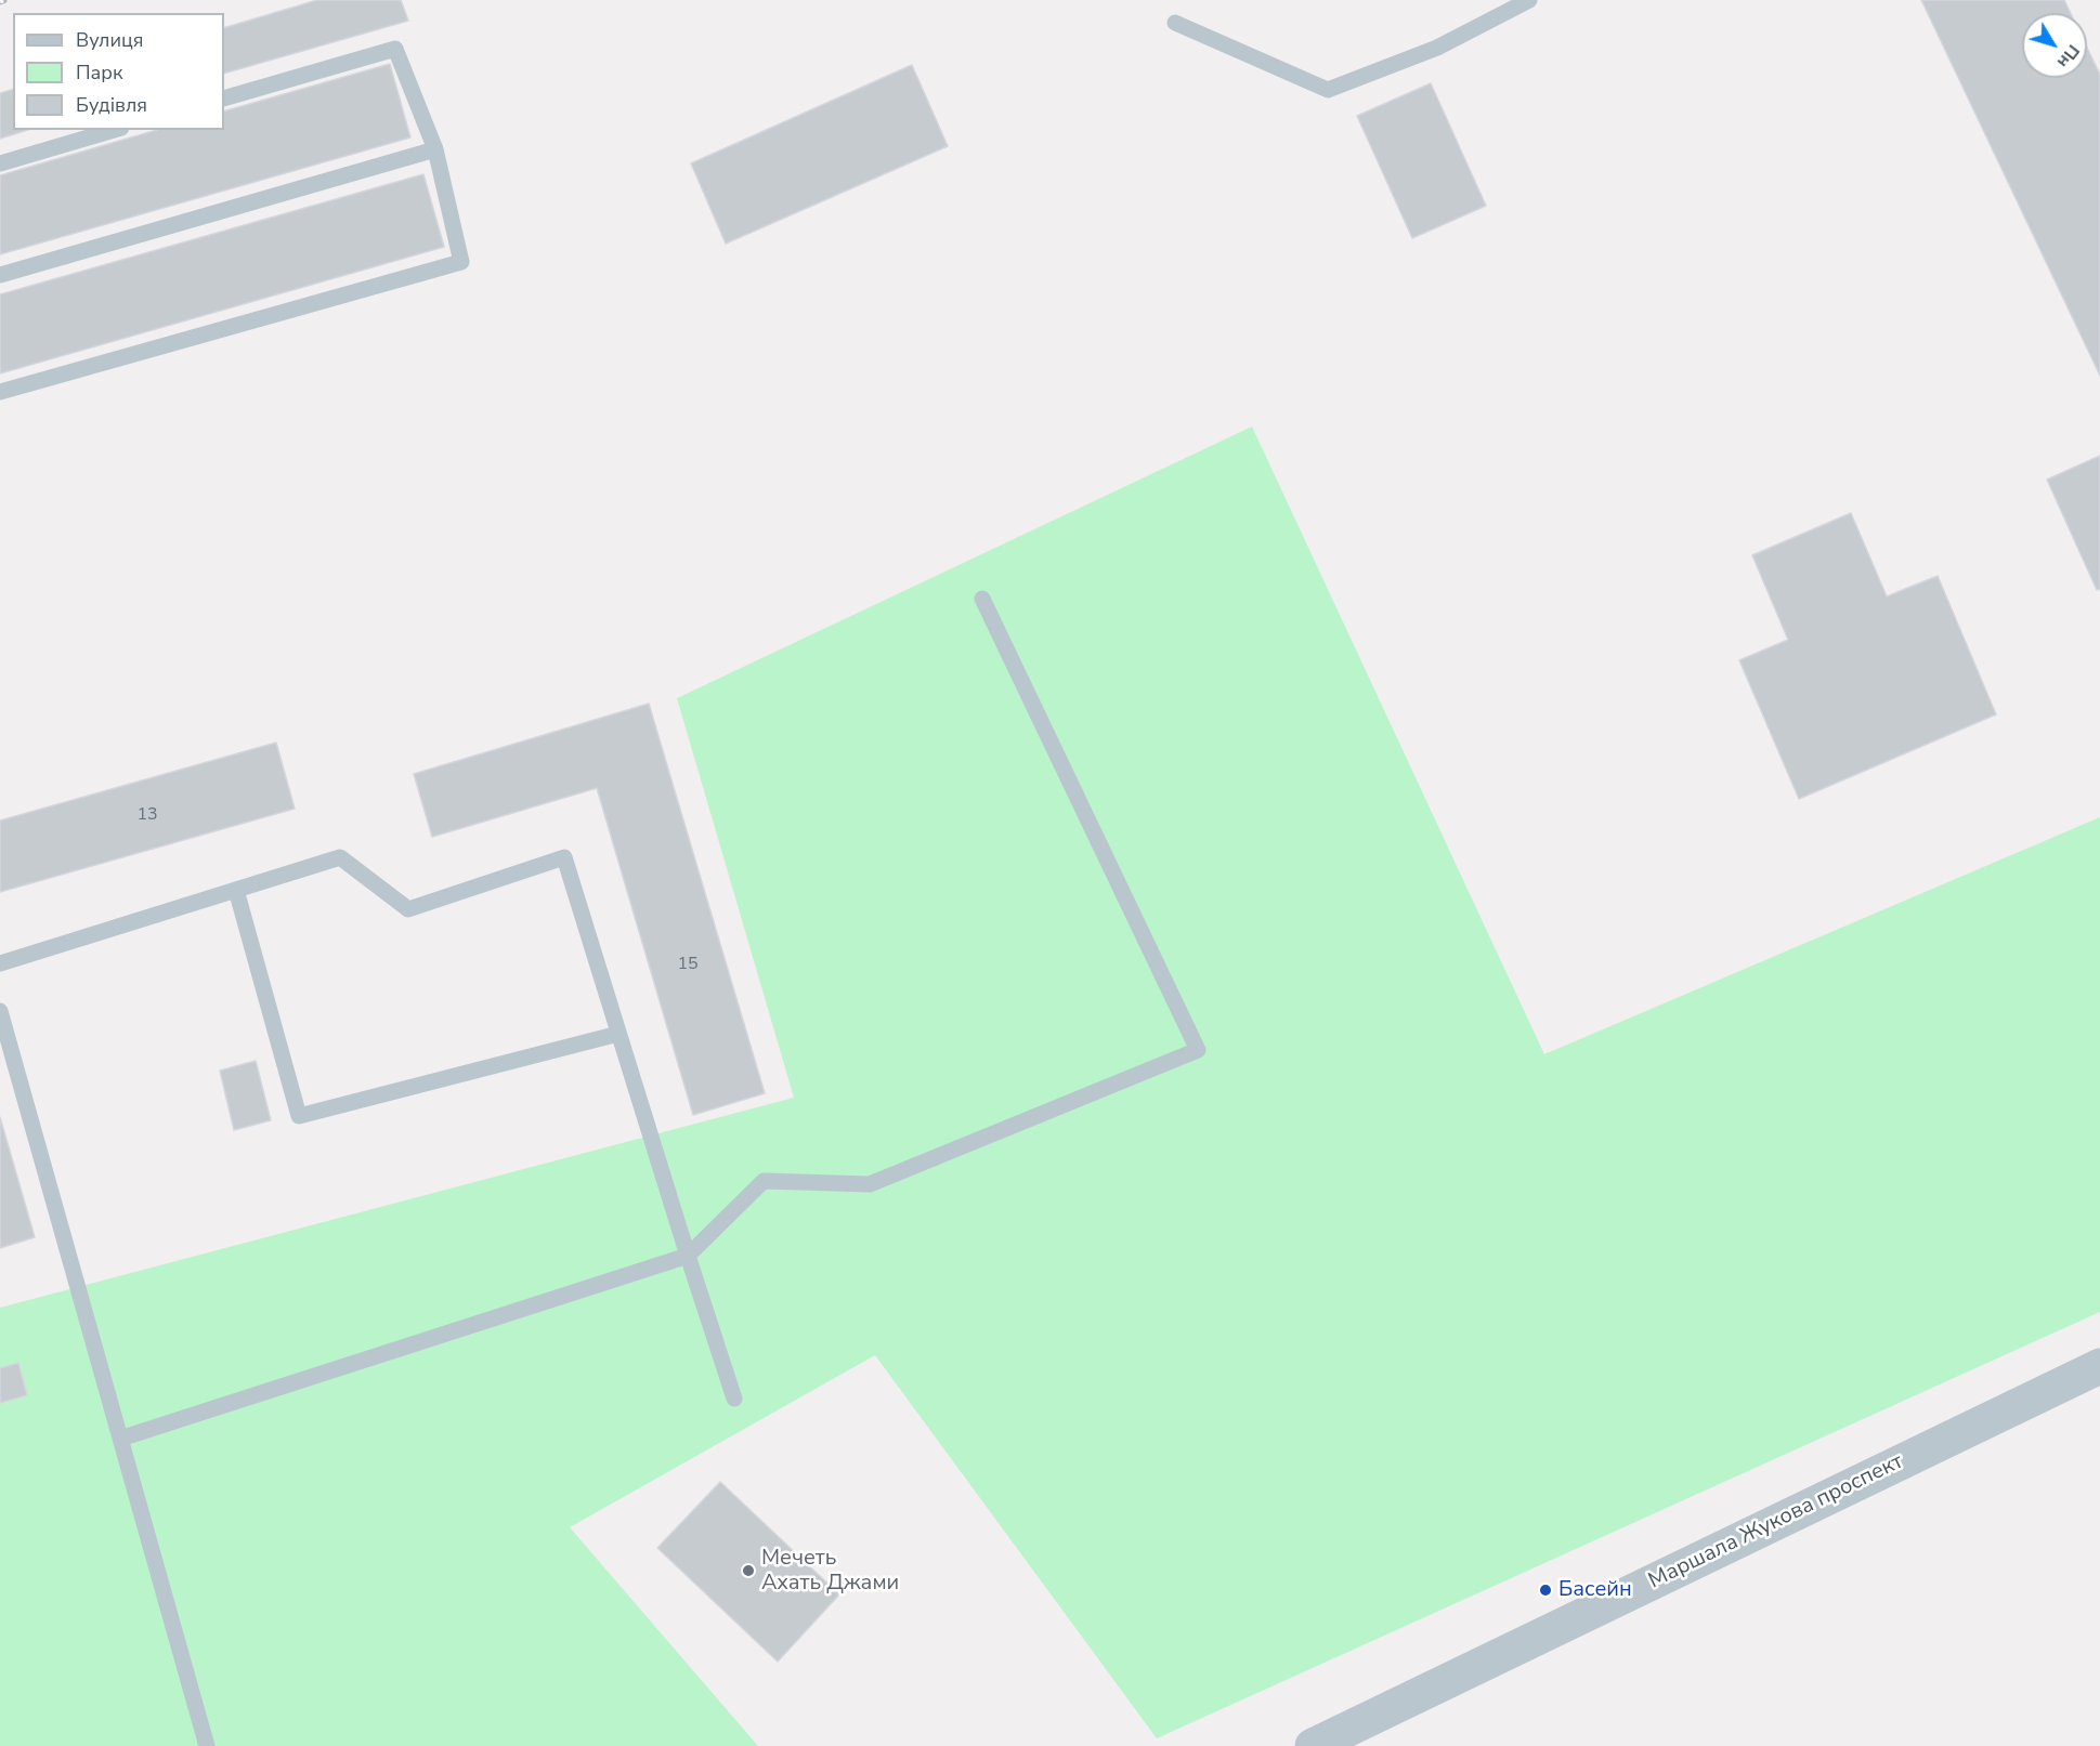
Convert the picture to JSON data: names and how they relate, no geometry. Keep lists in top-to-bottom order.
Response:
{
  "streets": {
    "street": ["Маршала Жукова проспект"]
  },
  "places": ["Мечеть Ахать Джами", "Басейн"],
  "house_numbers": ["13", "15"],
  "legend": ["Вулиця", "Парк", "Будівля"],
  "north": "bottom right"
}
